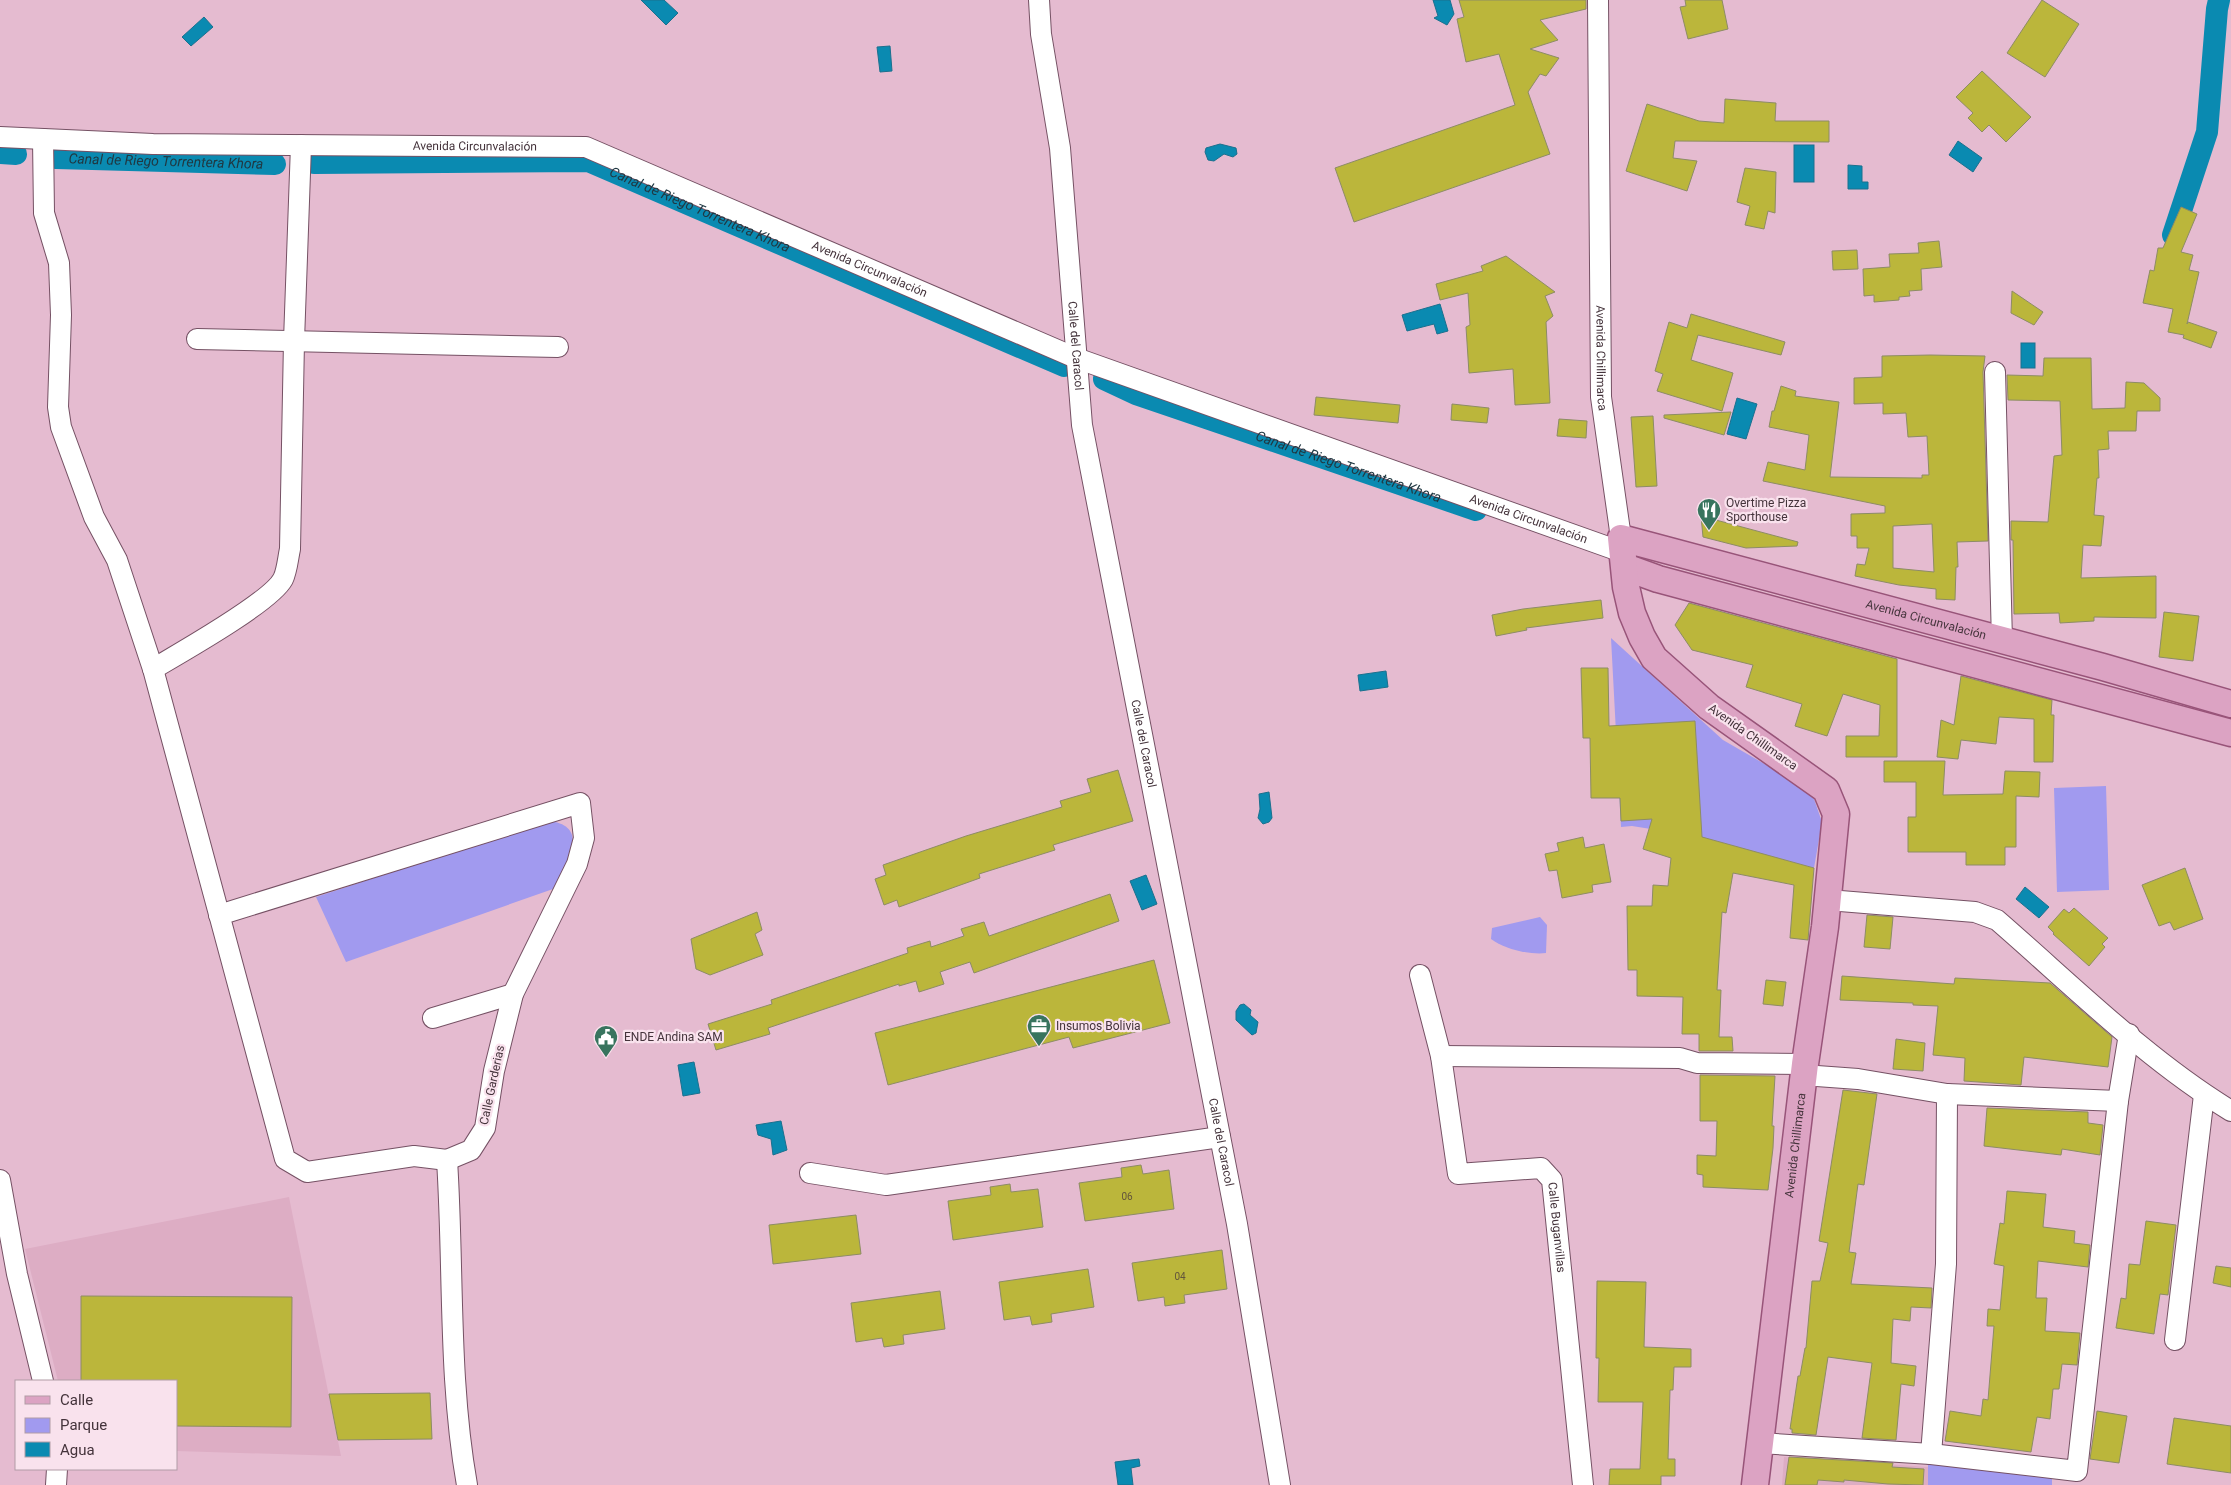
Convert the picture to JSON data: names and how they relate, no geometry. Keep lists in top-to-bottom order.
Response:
{
  "streets": {
    "main road": ["Avenida Circunvalación", "Avenida Chillimarca"],
    "street": ["Calle del Caracol", "Calle Garderias", "Calle Buganvillas"]
  },
  "crossings": [
    ["Avenida Circunvalación", "Calle del Caracol"],
    ["Avenida Circunvalación", "Avenida Chillimarca"]
  ],
  "water": ["Canal de Riego Torrentera Khora"],
  "places": {
    "restaurant": ["Overtime Pizza Sporthouse"],
    "office": ["Insumos Bolivia"],
    "public building": ["ENDE Andina SAM"]
  },
  "house_numbers": ["06", "04"],
  "legend": ["Calle", "Parque", "Agua"]
}
